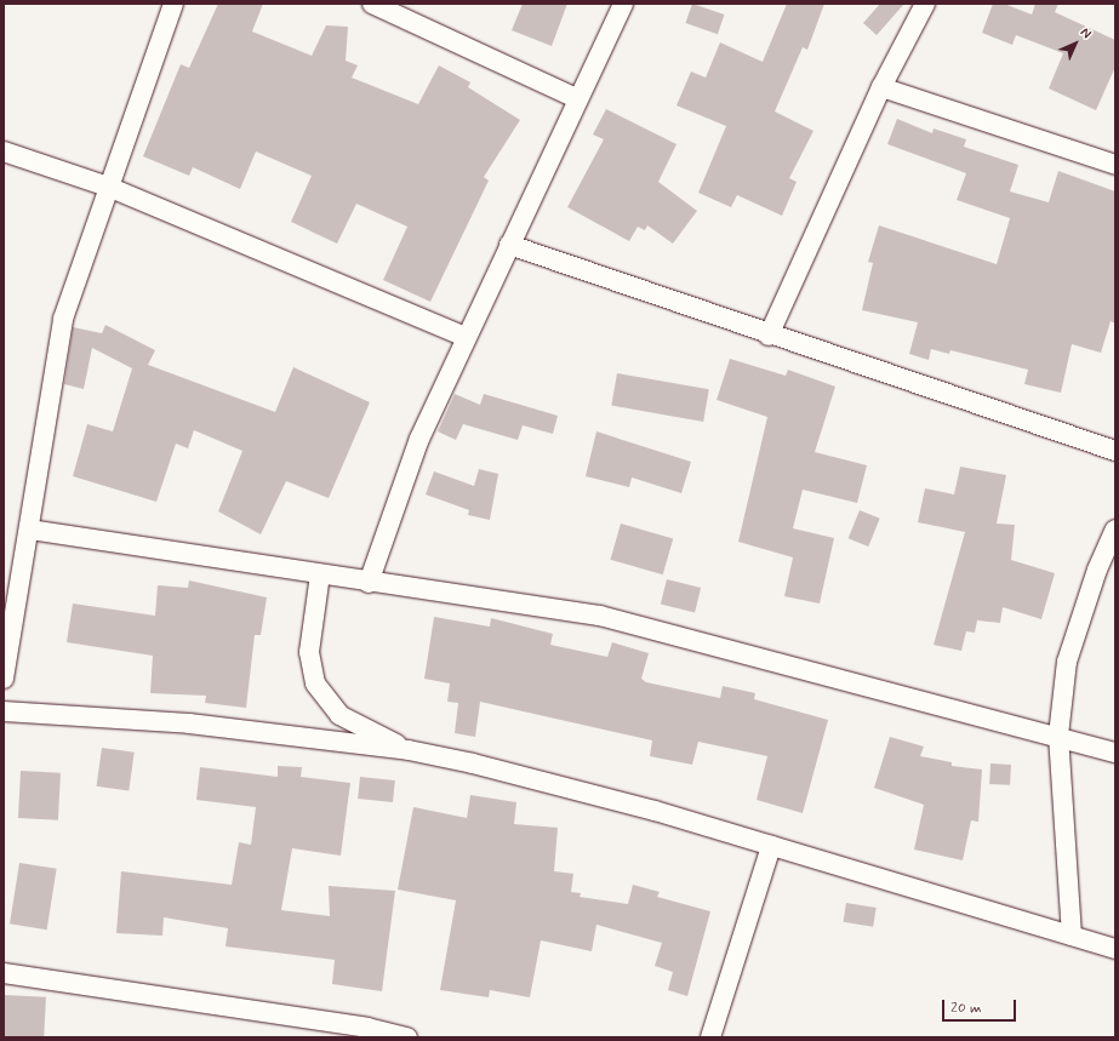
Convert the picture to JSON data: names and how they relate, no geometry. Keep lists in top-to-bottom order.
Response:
{
  "scale_bar": "20 m",
  "north": "top right"
}
